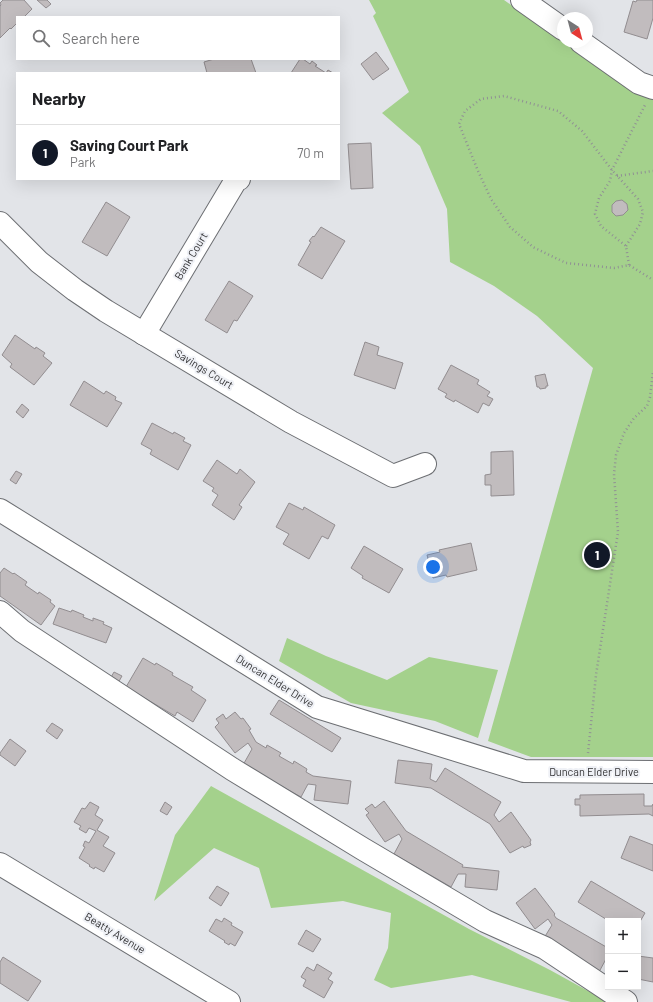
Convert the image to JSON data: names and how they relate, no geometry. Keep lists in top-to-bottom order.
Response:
{
  "streets": {
    "street": [
      "Bank Court",
      "Savings Court",
      "Duncan Elder Drive",
      "Beatty Avenue"
    ]
  },
  "crossings": [
    ["Bank Court", "Savings Court"]
  ],
  "north": "bottom right",
  "page": {
    "search": "Search here",
    "heading": "Nearby",
    "list": [
      {
        "mark": "1",
        "name": "Saving Court Park",
        "note": "Park",
        "value": "70 m"
      }
    ],
    "pins": "1",
    "map_buttons": ["+", "−"]
  }
}
